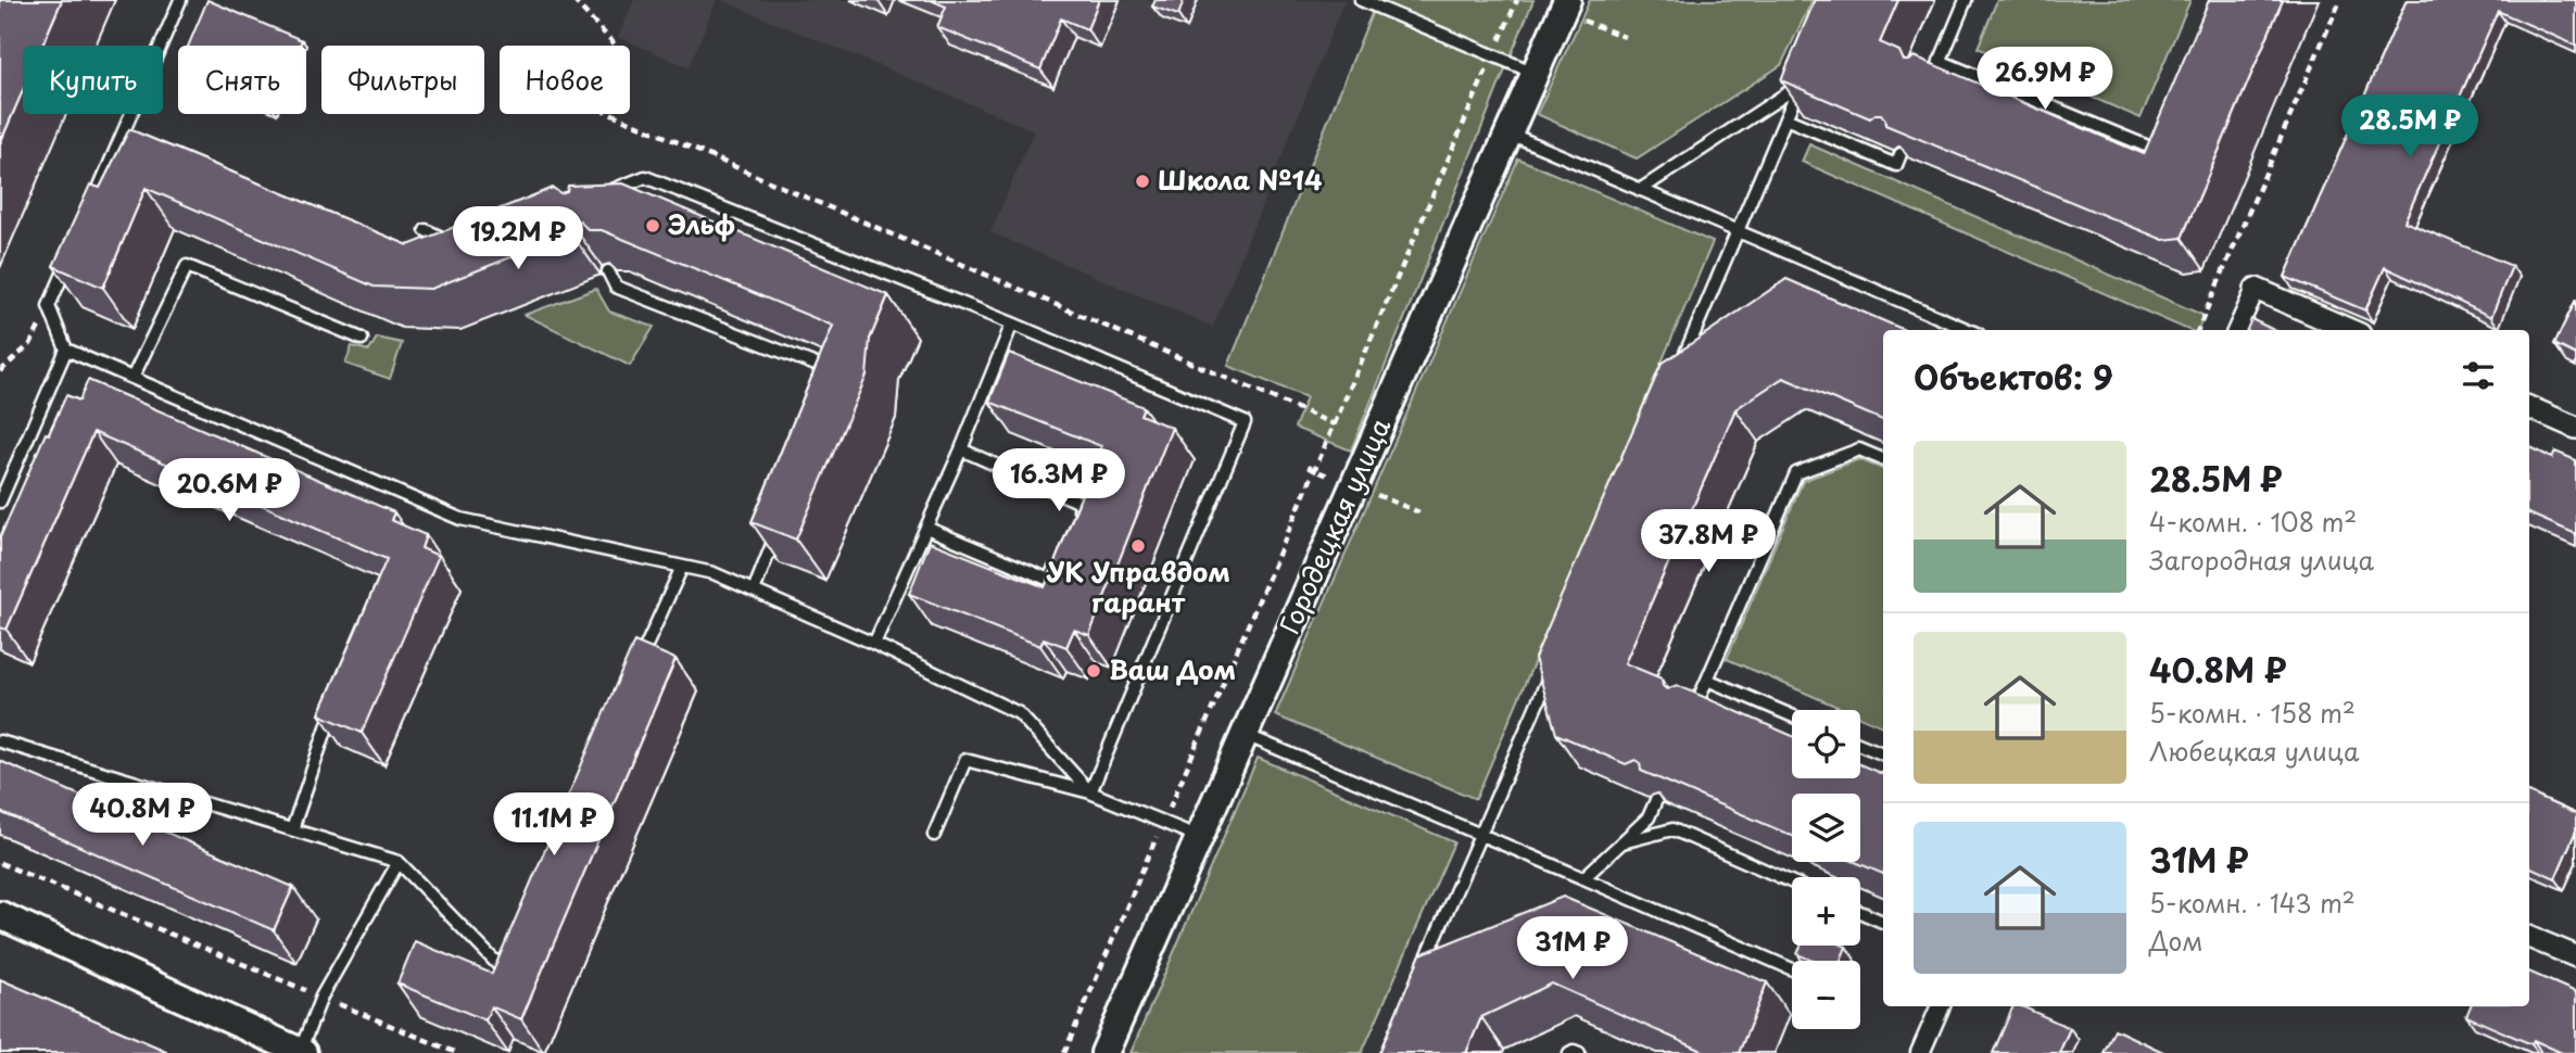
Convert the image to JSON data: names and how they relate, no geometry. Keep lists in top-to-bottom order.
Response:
{
  "streets": {
    "street": ["Городецкая улица"]
  },
  "places": [
    "Школа №14",
    "Эльф",
    "УК Управдом гарант",
    "Ваш Дом"
  ],
  "page": {
    "chip": [
      "Купить",
      "Снять",
      "Фильтры",
      "Новое"
    ],
    "price": [
      "26.9M ₽",
      "28.5M ₽",
      "19.2M ₽",
      "16.3M ₽",
      "20.6M ₽",
      "37.8M ₽",
      "40.8M ₽",
      "11.1M ₽",
      "31M ₽"
    ],
    "heading": "Объектов: 9",
    "list": [
      {
        "name": "28.5M ₽",
        "note": "4-комн. · 108 m² · Загородная улица"
      },
      {
        "name": "40.8M ₽",
        "note": "5-комн. · 158 m² · Любецкая улица"
      },
      {
        "name": "31M ₽",
        "note": "5-комн. · 143 m² · Дом"
      }
    ],
    "map_buttons": ["+", "−"]
  }
}
